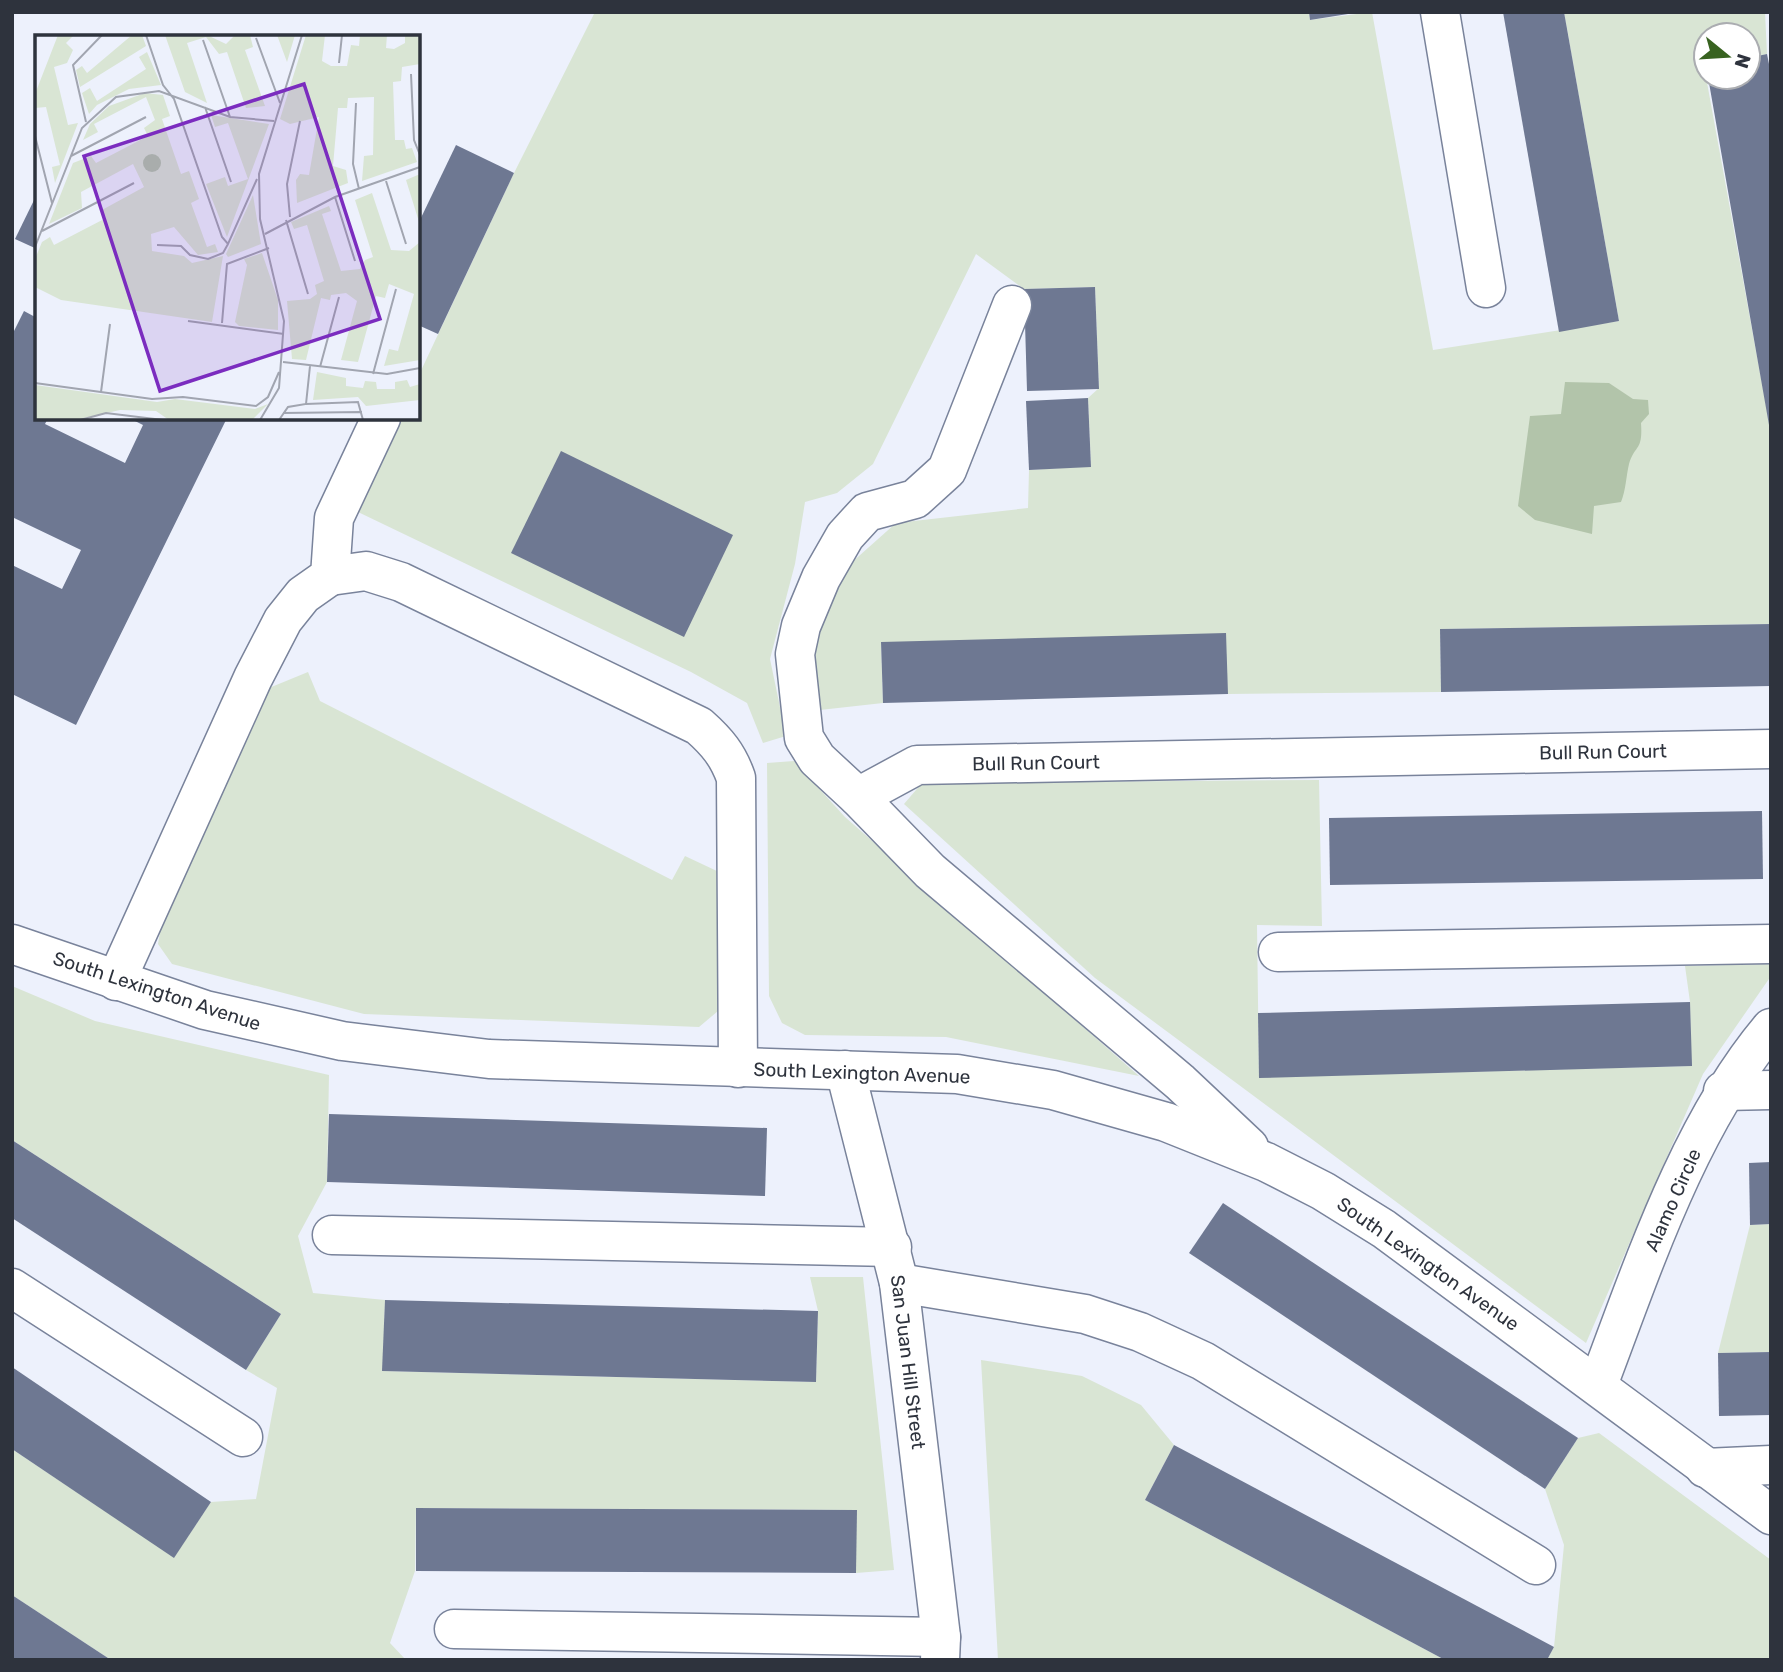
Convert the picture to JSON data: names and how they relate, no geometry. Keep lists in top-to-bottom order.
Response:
{
  "streets": {
    "street": [
      "Bull Run Court",
      "South Lexington Avenue",
      "Alamo Circle",
      "San Juan Hill Street"
    ]
  },
  "crossings": [
    ["South Lexington Avenue", "Alamo Circle"],
    ["South Lexington Avenue", "San Juan Hill Street"]
  ],
  "north": "right"
}
